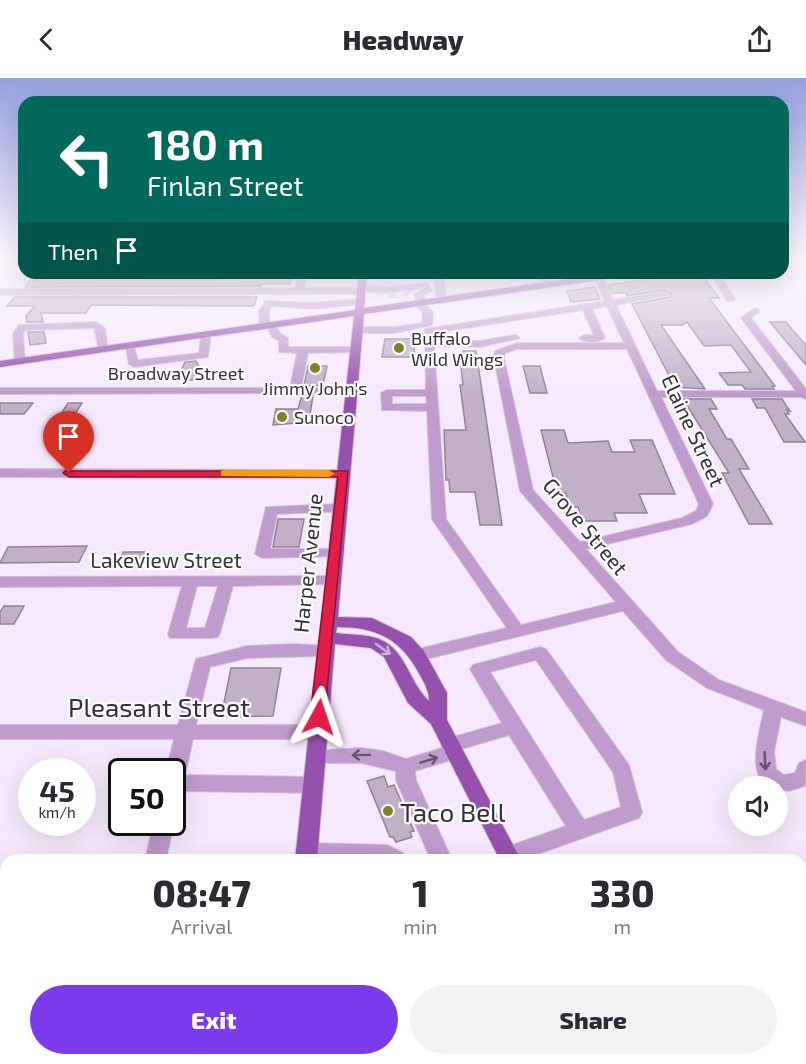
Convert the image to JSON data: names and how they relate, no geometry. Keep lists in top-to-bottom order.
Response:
{
  "streets": {
    "main road": ["Harper Avenue"],
    "street": [
      "Broadway Street",
      "Elaine Street",
      "Grove Street",
      "Lakeview Street",
      "Pleasant Street"
    ]
  },
  "crossings": [
    ["Broadway Street", "Harper Avenue"],
    ["Elaine Street", "Grove Street"],
    ["Lakeview Street", "Harper Avenue"],
    ["Harper Avenue", "Pleasant Street"]
  ],
  "places": [
    "Buffalo Wild Wings",
    "Jimmy John's",
    "Sunoco",
    "Taco Bell"
  ],
  "page": {
    "header": "Headway",
    "turn": ["180 m", "Finlan Street"],
    "then": "Then",
    "speed": "45 km/h",
    "limit": "50",
    "eta": [
      "08:47",
      "Arrival",
      "1",
      "min",
      "330",
      "m"
    ],
    "buttons": ["Exit", "Share"]
  }
}
